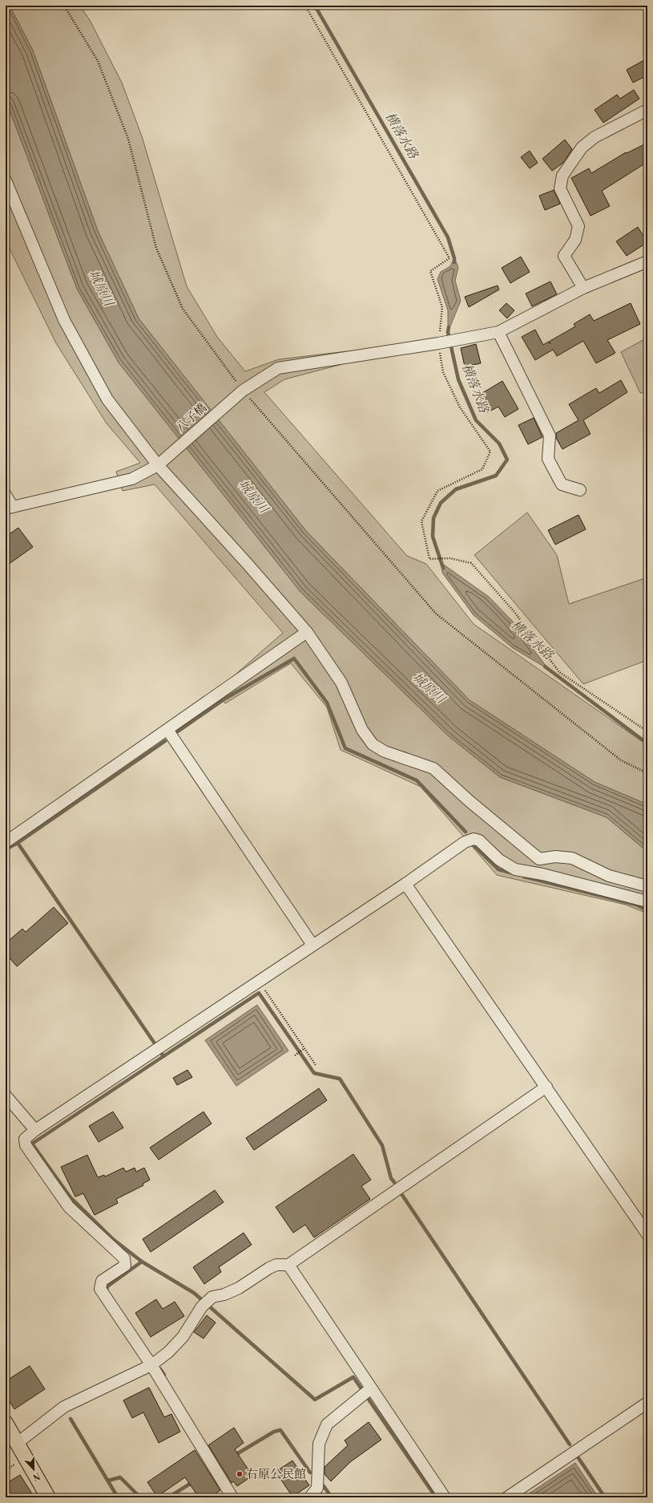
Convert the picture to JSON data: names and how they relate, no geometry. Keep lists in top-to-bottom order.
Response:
{
  "streets": {
    "street": ["八子橋"]
  },
  "water": ["横落水路", "城原川"],
  "places": ["右原公民館"],
  "north": "bottom"
}
